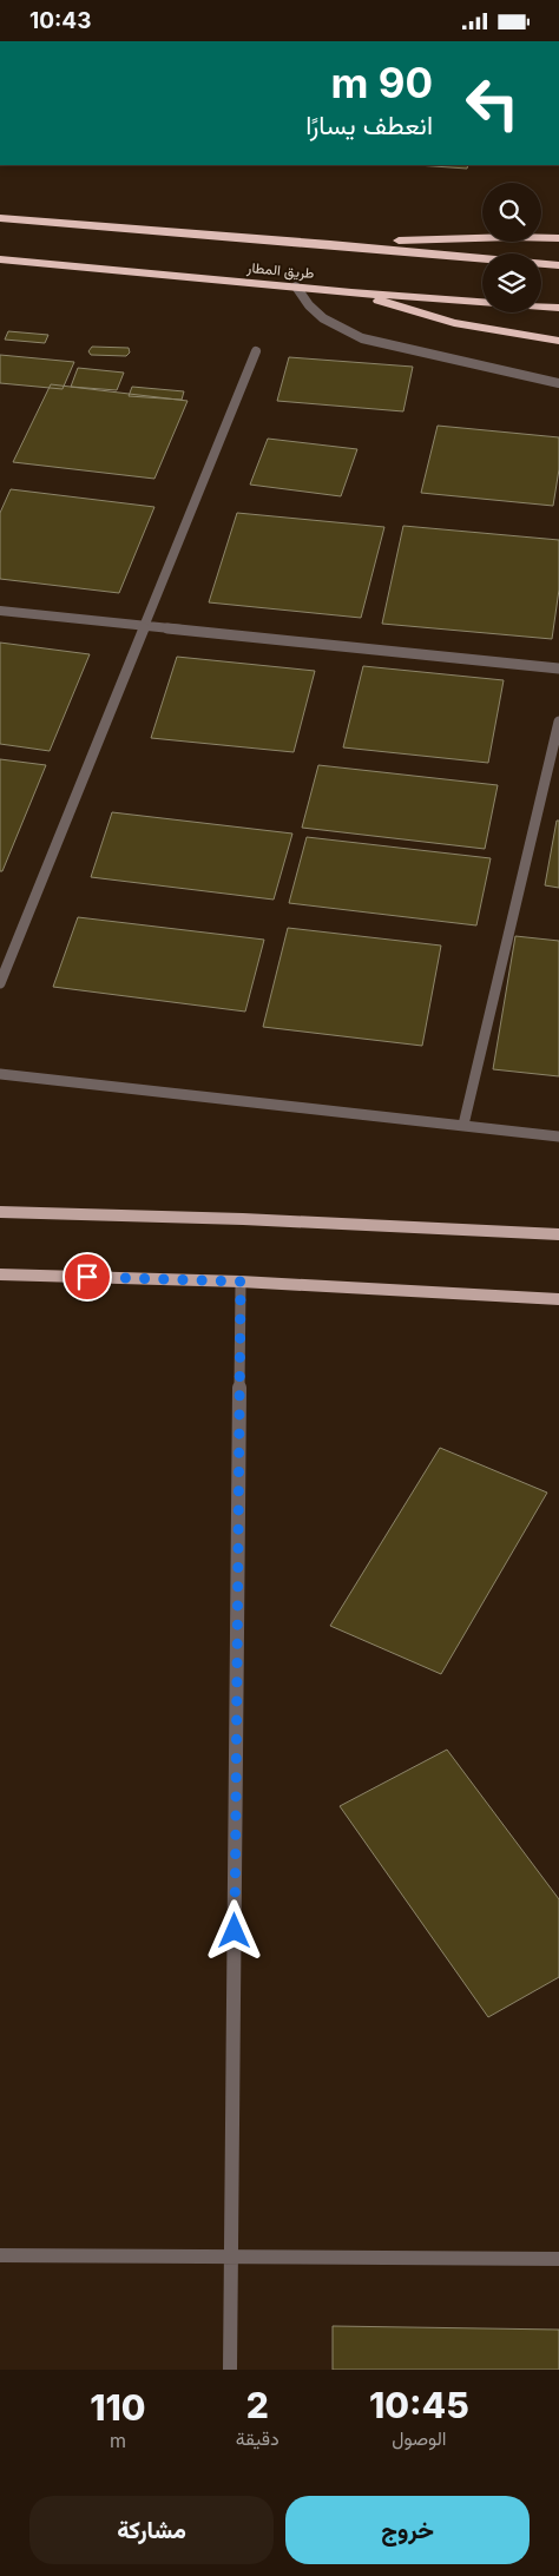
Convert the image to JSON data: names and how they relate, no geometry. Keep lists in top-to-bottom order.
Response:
{
  "streets": {
    "highway": ["طريق المطار"]
  },
  "page": {
    "status": "10:43",
    "turn": ["90 m", "انعطف يسارًا"],
    "eta": [
      "10:45",
      "الوصول",
      "2",
      "دقيقة",
      "110",
      "m"
    ],
    "buttons": ["خروج", "مشاركة"]
  }
}
